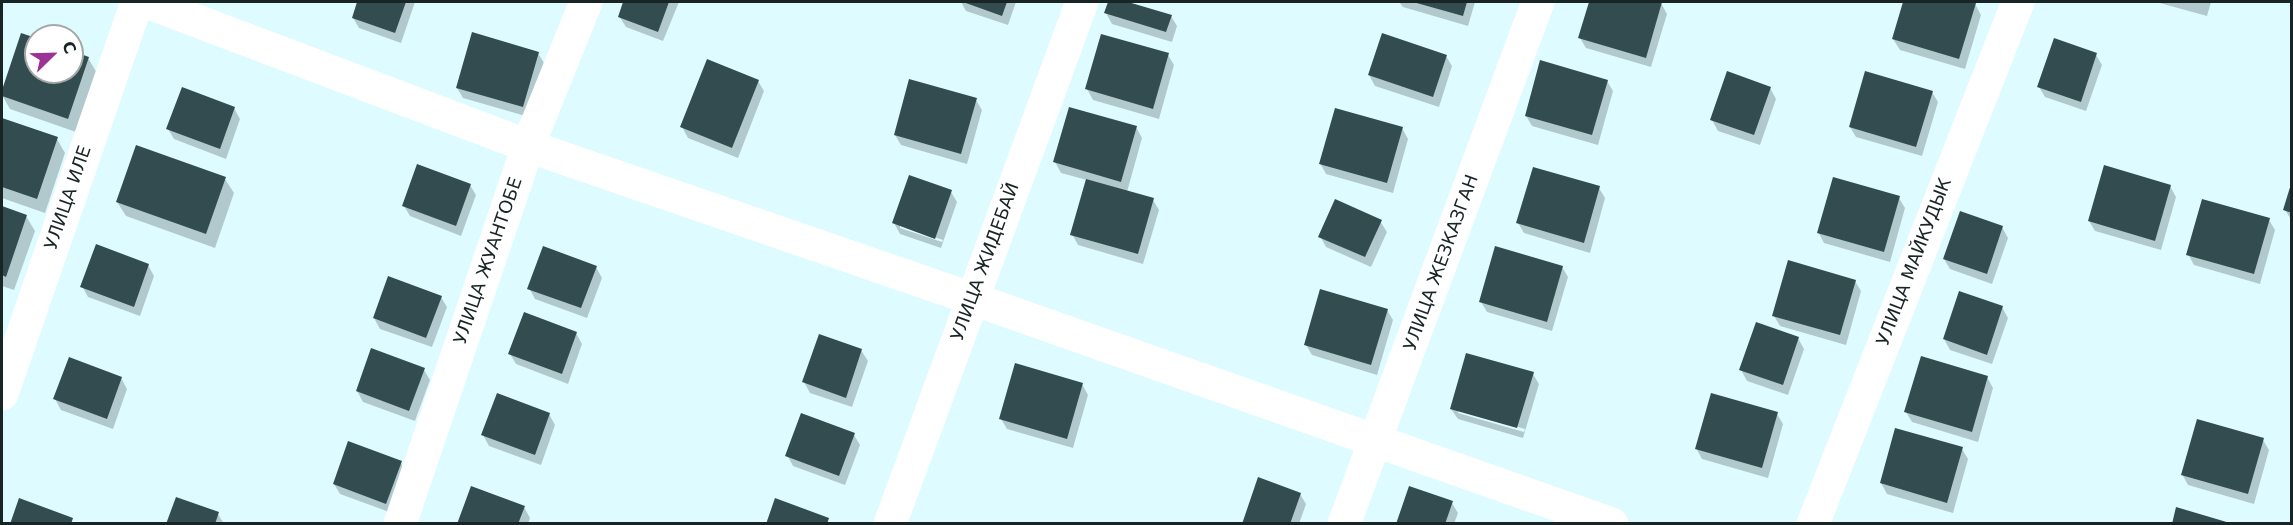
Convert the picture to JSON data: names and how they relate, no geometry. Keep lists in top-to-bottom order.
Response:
{
  "streets": {
    "street": [
      "УЛИЦА ИЛЕ",
      "УЛИЦА ЖУАНТОБЕ",
      "УЛИЦА ЖИДЕБАЙ",
      "УЛИЦА МАЙКУДЫК",
      "УЛИЦА ЖЕЗКАЗГАН"
    ]
  },
  "north": "top right"
}
